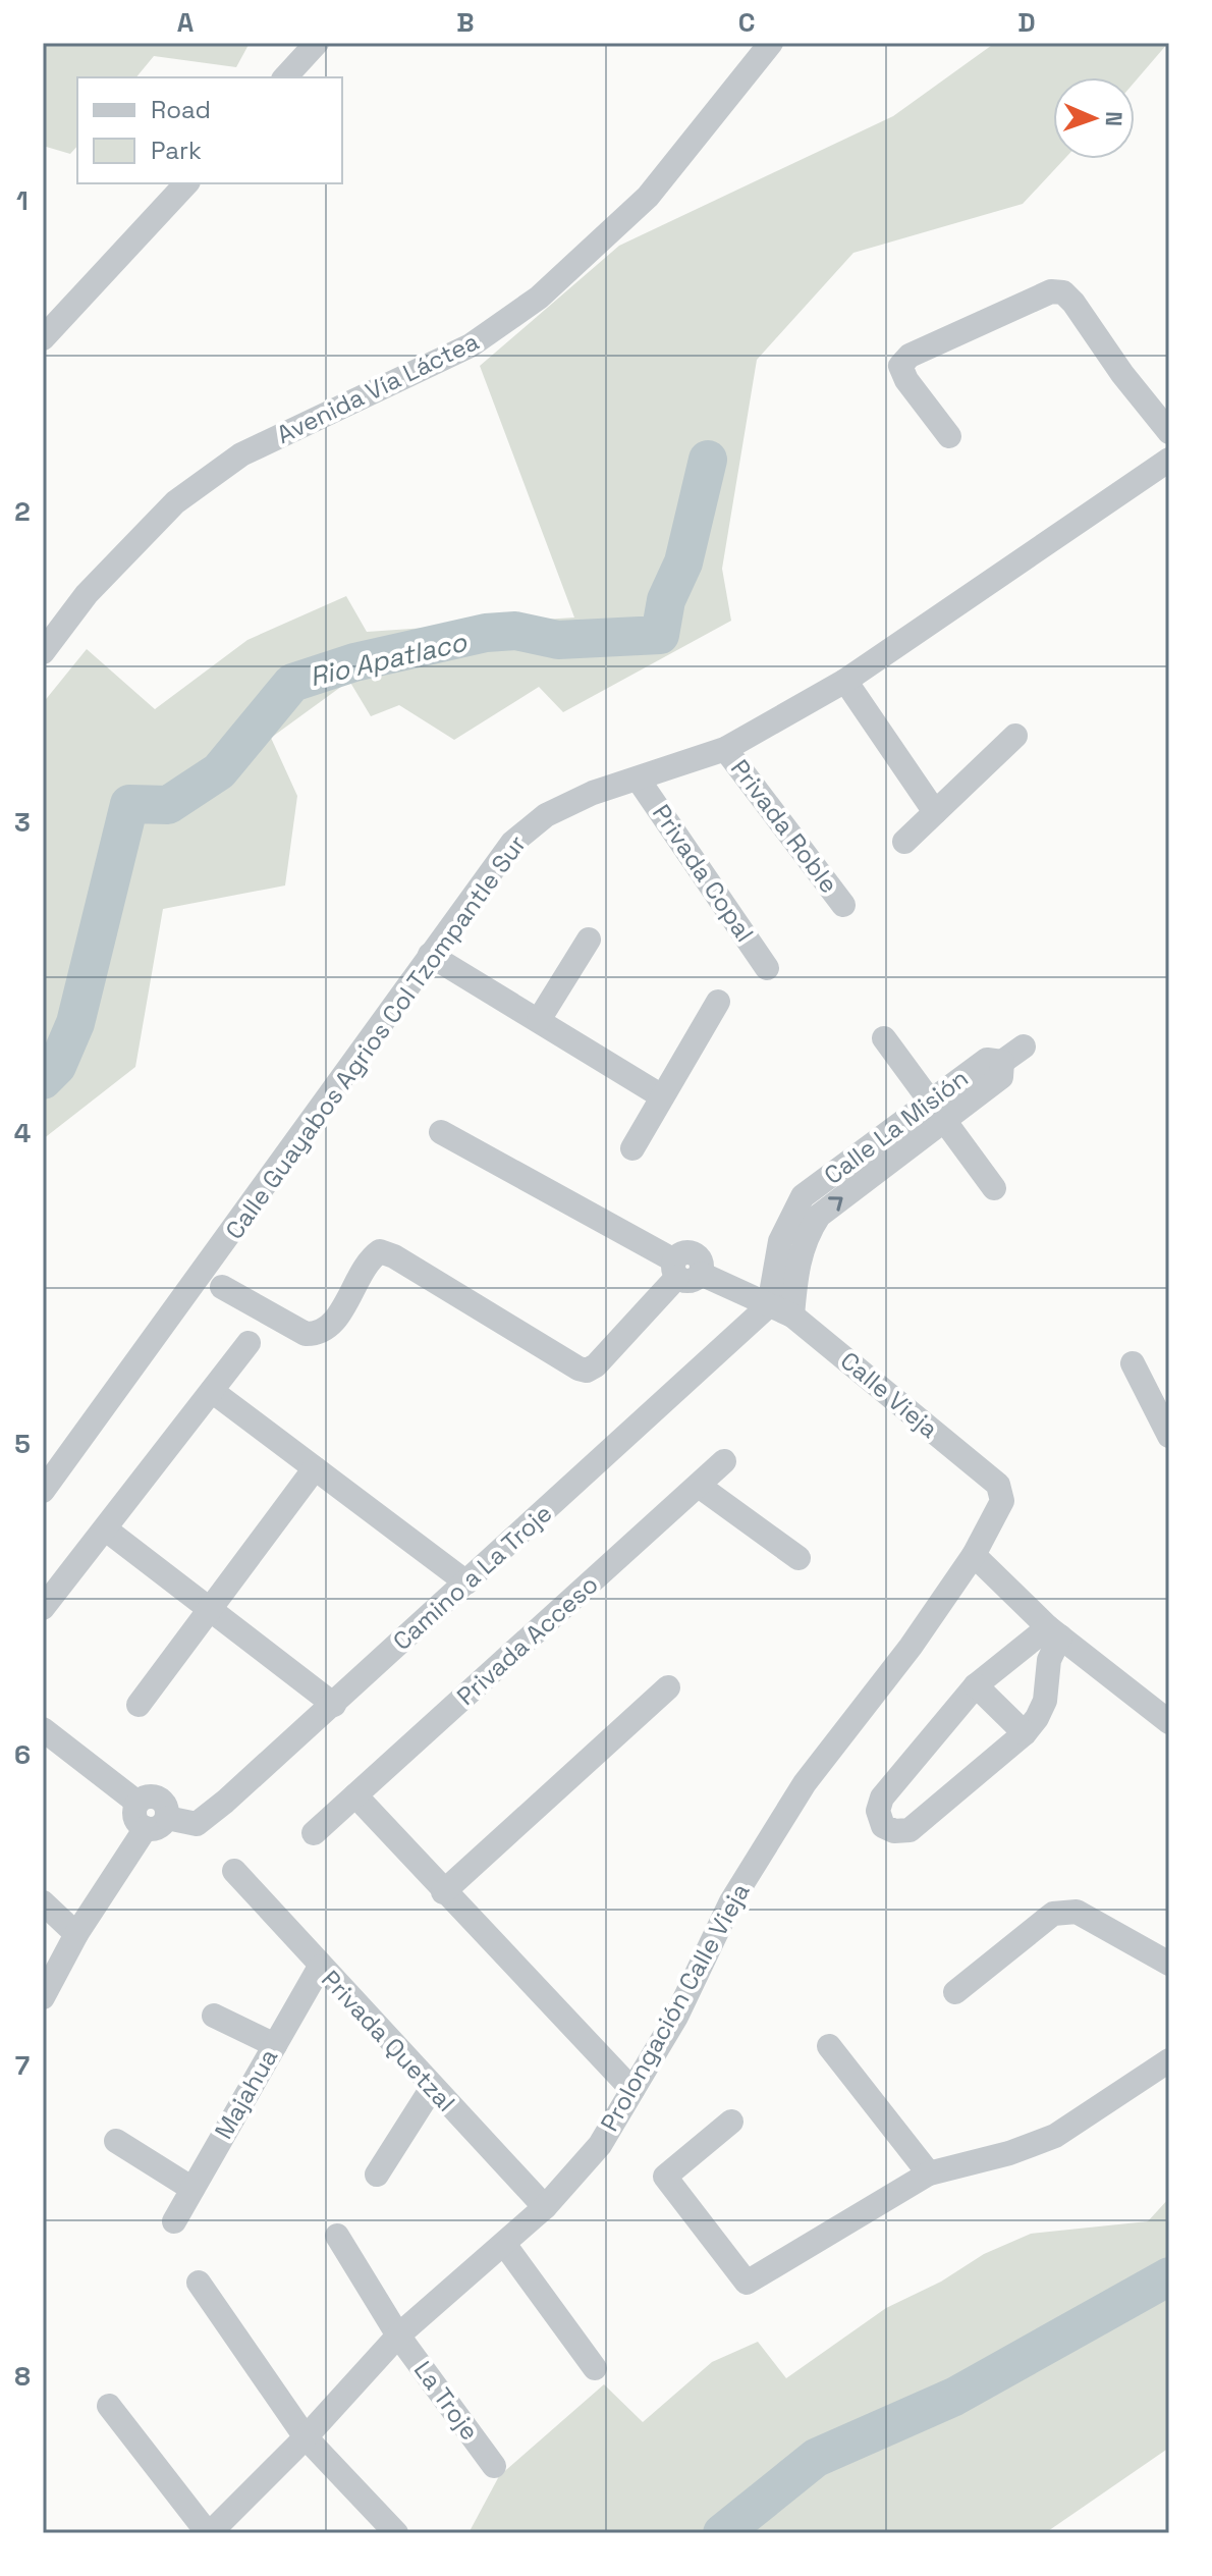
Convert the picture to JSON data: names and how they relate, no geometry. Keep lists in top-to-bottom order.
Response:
{
  "streets": {
    "street": [
      "Avenida Vía Láctea",
      "Privada Roble",
      "Privada Copal",
      "Calle Guayabos Agrios Col Tzompantle Sur",
      "Calle La Misión",
      "Calle Vieja",
      "Camino a La Troje",
      "Privada Acceso",
      "Prolongación Calle Vieja",
      "Privada Quetzal",
      "Majahua",
      "La Troje"
    ]
  },
  "crossings": [
    ["Privada Roble", "Calle Guayabos Agrios Col Tzompantle Sur"],
    ["Privada Copal", "Calle Guayabos Agrios Col Tzompantle Sur"],
    ["Calle La Misión", "Calle Vieja"],
    ["Calle La Misión", "Camino a La Troje"],
    ["Calle Vieja", "Camino a La Troje"],
    ["Calle Vieja", "Prolongación Calle Vieja"],
    ["Prolongación Calle Vieja", "Privada Quetzal"],
    ["Prolongación Calle Vieja", "La Troje"],
    ["Privada Quetzal", "Majahua"]
  ],
  "water": ["Rio Apatlaco"],
  "legend": ["Road", "Park"],
  "north": "right",
  "grid": {
    "columns": [
      "A",
      "B",
      "C",
      "D"
    ],
    "rows": [
      "1",
      "2",
      "3",
      "4",
      "5",
      "6",
      "7",
      "8"
    ]
  }
}
